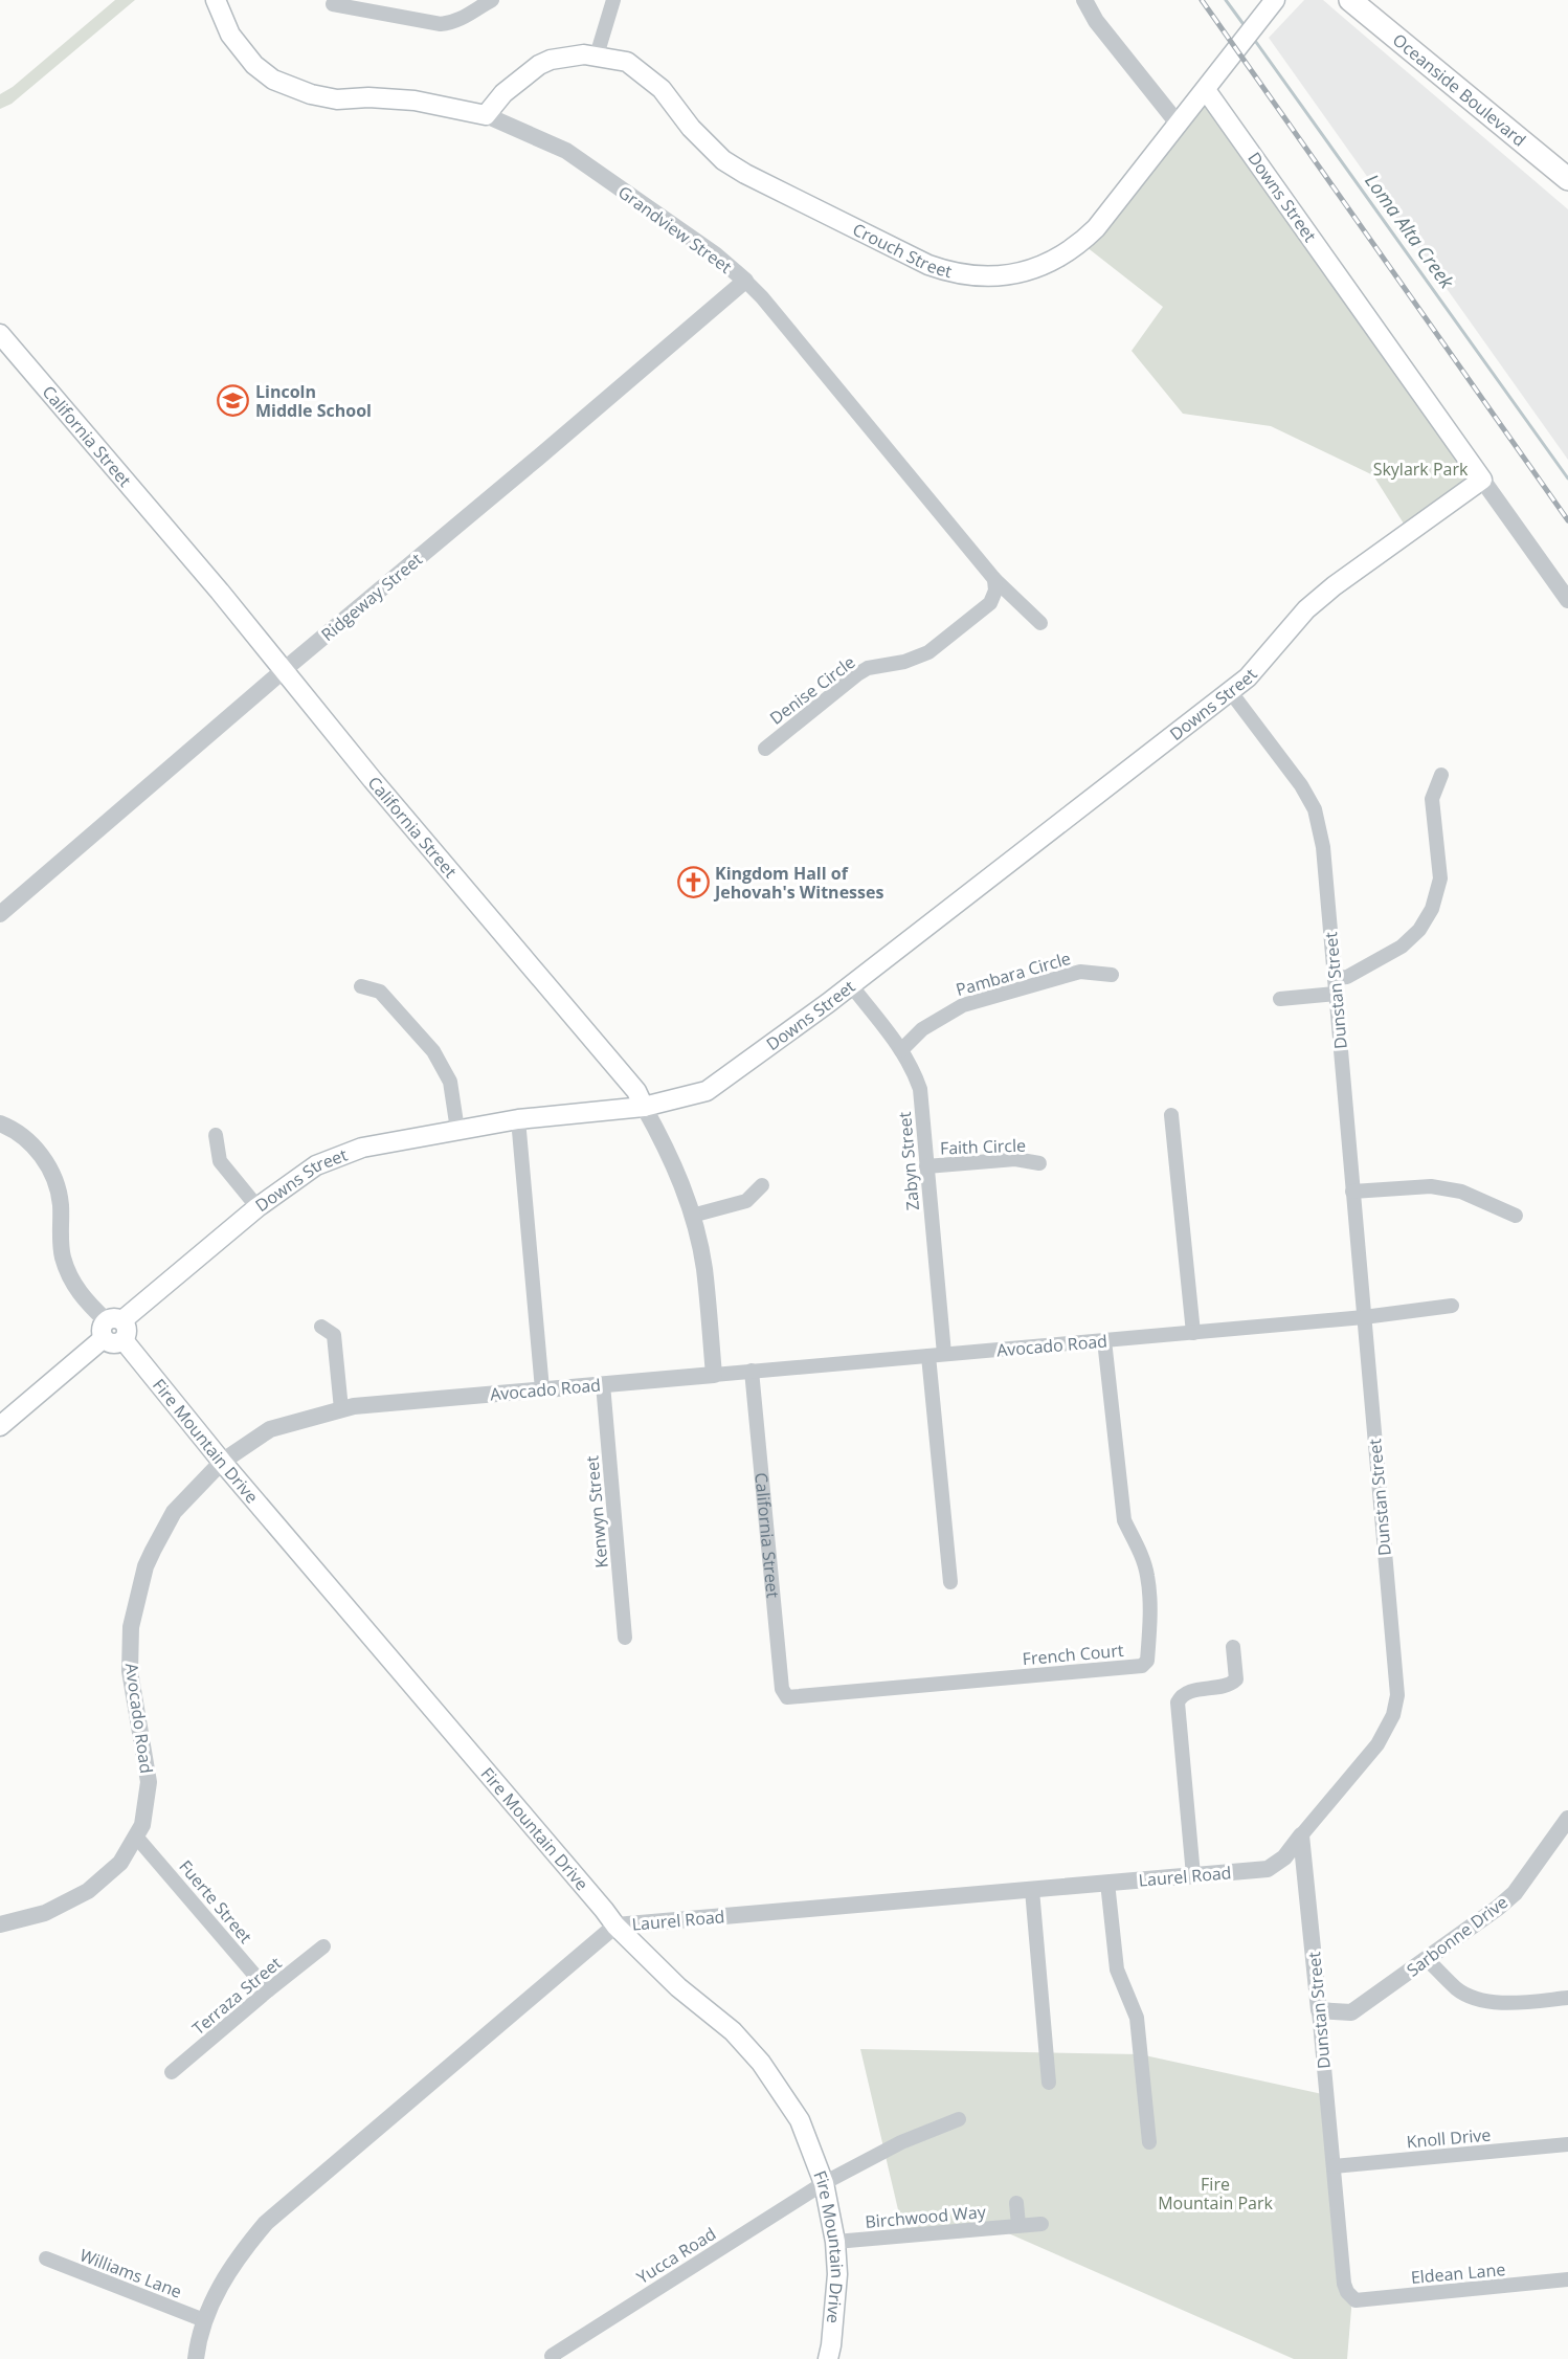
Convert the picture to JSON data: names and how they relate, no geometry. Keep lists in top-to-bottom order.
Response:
{
  "streets": {
    "main road": [
      "Oceanside Boulevard",
      "Downs Street",
      "Grandview Street",
      "Crouch Street",
      "California Street",
      "Fire Mountain Drive"
    ],
    "street": [
      "Ridgeway Street",
      "Denise Circle",
      "Pambara Circle",
      "Dunstan Street",
      "Faith Circle",
      "Zabyn Street",
      "Avocado Road",
      "Kenwyn Street",
      "French Court",
      "Laurel Road",
      "Fuerte Street",
      "Sarbonne Drive",
      "Terraza Street",
      "Knoll Drive",
      "Birchwood Way",
      "Yucca Road",
      "Williams Lane",
      "Eldean Lane"
    ]
  },
  "crossings": [
    ["Downs Street", "Crouch Street"],
    ["Downs Street", "California Street"],
    ["Downs Street", "Dunstan Street"],
    ["Downs Street", "Zabyn Street"],
    ["Downs Street", "Fire Mountain Drive"],
    ["Grandview Street", "Crouch Street"],
    ["Grandview Street", "Ridgeway Street"],
    ["Grandview Street", "Denise Circle"],
    ["California Street", "Ridgeway Street"],
    ["California Street", "Avocado Road"],
    ["California Street", "French Court"],
    ["Pambara Circle", "Zabyn Street"],
    ["Dunstan Street", "Avocado Road"],
    ["Dunstan Street", "Laurel Road"],
    ["Dunstan Street", "Sarbonne Drive"],
    ["Dunstan Street", "Knoll Drive"],
    ["Dunstan Street", "Eldean Lane"],
    ["Faith Circle", "Zabyn Street"],
    ["Zabyn Street", "Avocado Road"],
    ["Avocado Road", "Fire Mountain Drive"],
    ["Avocado Road", "Kenwyn Street"],
    ["Avocado Road", "French Court"],
    ["Avocado Road", "Fuerte Street"],
    ["Fire Mountain Drive", "Laurel Road"],
    ["Fire Mountain Drive", "Birchwood Way"],
    ["Fire Mountain Drive", "Yucca Road"],
    ["Laurel Road", "Williams Lane"],
    ["Fuerte Street", "Terraza Street"]
  ],
  "water": ["Loma Alta Creek"],
  "parks": ["Skylark Park", "Fire Mountain Park"],
  "places": {
    "school or university": ["Lincoln Middle School"],
    "church": ["Kingdom Hall of Jehovah's Witnesses"]
  }
}
